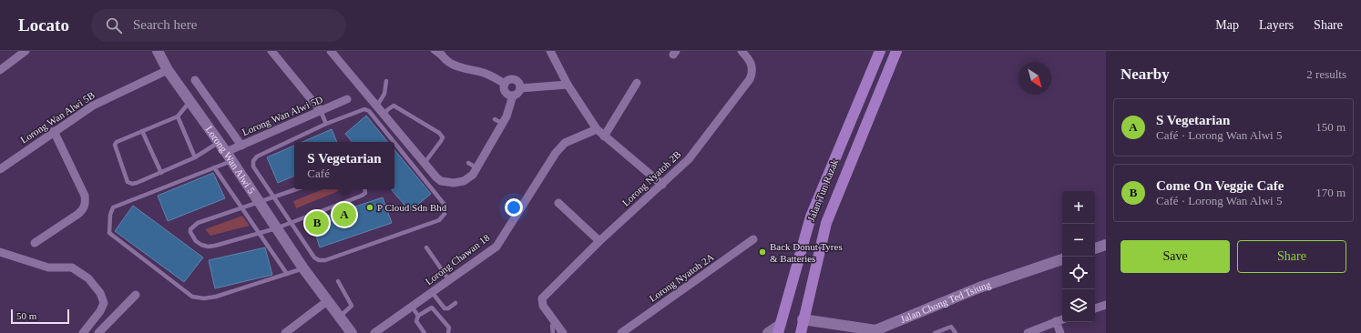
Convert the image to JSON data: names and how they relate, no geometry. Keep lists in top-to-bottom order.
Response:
{
  "streets": {
    "highway": ["Jalan Tun Razak"],
    "street": [
      "Lorong Wan Alwi 5D",
      "Lorong Wan Alwi 5B",
      "Lorong Wan Alwi 5",
      "Lorong Nyatoh 2B",
      "Lorong Chawan 18",
      "Lorong Nyatoh 2A",
      "Jalan Chong Ted Tsiung"
    ]
  },
  "crossings": [
    ["Lorong Wan Alwi 5D", "Lorong Wan Alwi 5"],
    ["Lorong Wan Alwi 5B", "Lorong Wan Alwi 5"],
    ["Jalan Tun Razak", "Jalan Chong Ted Tsiung"]
  ],
  "places": ["P Cloud Sdn Bhd", "Back Donut Tyres & Batteries"],
  "scale_bar": "50 m",
  "north": "bottom right",
  "page": {
    "header": "Locato",
    "search": "Search here",
    "nav": ["Map", "Layers", "Share"],
    "heading": ["Nearby", "2 results"],
    "list": [
      {
        "mark": "A",
        "name": "S Vegetarian",
        "note": "Café · Lorong Wan Alwi 5",
        "value": "150 m"
      },
      {
        "mark": "B",
        "name": "Come On Veggie Cafe",
        "note": "Café · Lorong Wan Alwi 5",
        "value": "170 m"
      }
    ],
    "popup": ["S Vegetarian", "Café"],
    "map_buttons": ["+", "−"],
    "pins": ["A", "B"],
    "buttons": ["Save", "Share"],
    "scale": "50 m"
  }
}
